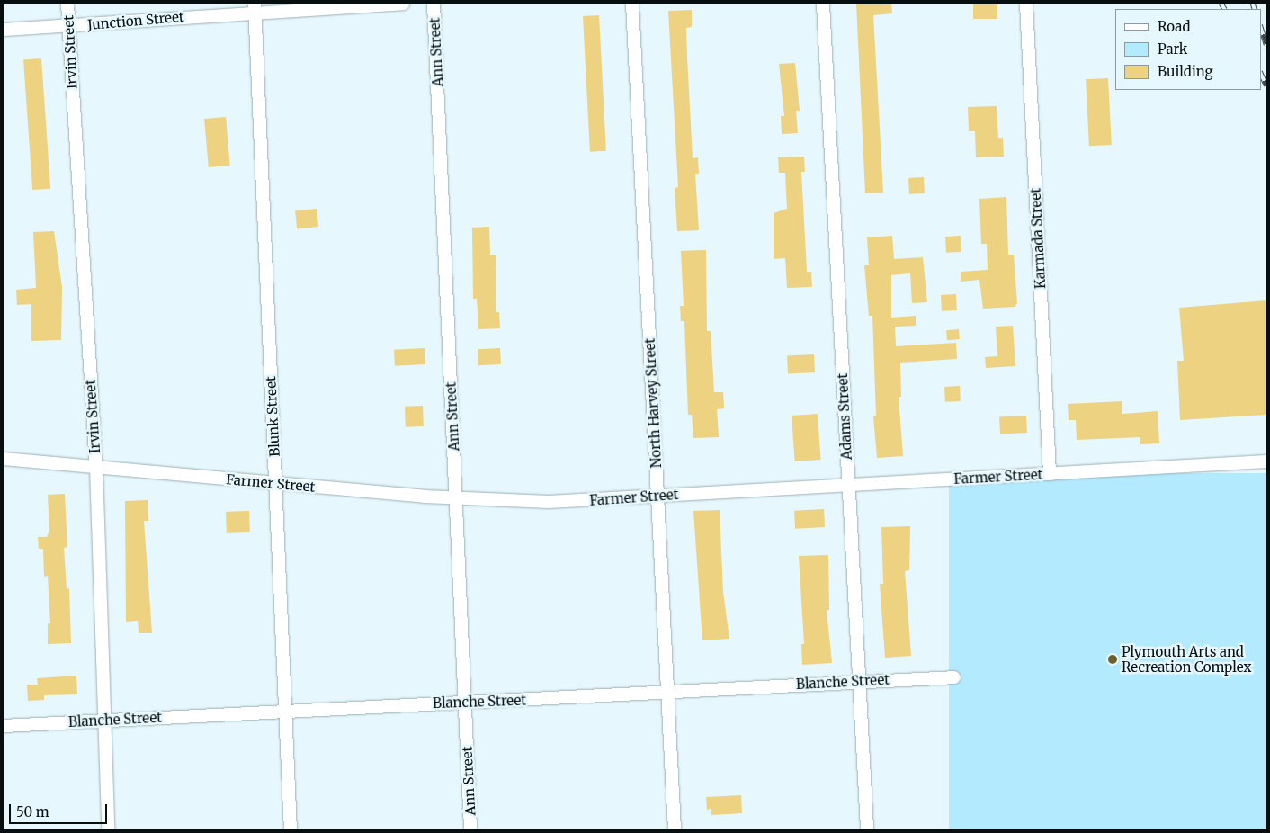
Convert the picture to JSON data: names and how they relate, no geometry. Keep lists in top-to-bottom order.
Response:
{
  "streets": {
    "street": [
      "Junction Street",
      "Irvin Street",
      "Ann Street",
      "Karmada Street",
      "North Harvey Street",
      "Blunk Street",
      "Adams Street",
      "Farmer Street",
      "Blanche Street"
    ]
  },
  "crossings": [
    ["Junction Street", "Irvin Street"],
    ["Junction Street", "Blunk Street"],
    ["Irvin Street", "Farmer Street"],
    ["Irvin Street", "Blanche Street"],
    ["Ann Street", "Farmer Street"],
    ["Ann Street", "Blanche Street"],
    ["Karmada Street", "Farmer Street"],
    ["North Harvey Street", "Farmer Street"],
    ["North Harvey Street", "Blanche Street"],
    ["Blunk Street", "Farmer Street"],
    ["Blunk Street", "Blanche Street"],
    ["Adams Street", "Farmer Street"],
    ["Adams Street", "Blanche Street"]
  ],
  "places": ["Plymouth Arts and Recreation Complex"],
  "legend": ["Road", "Park", "Building"],
  "scale_bar": "50 m"
}
